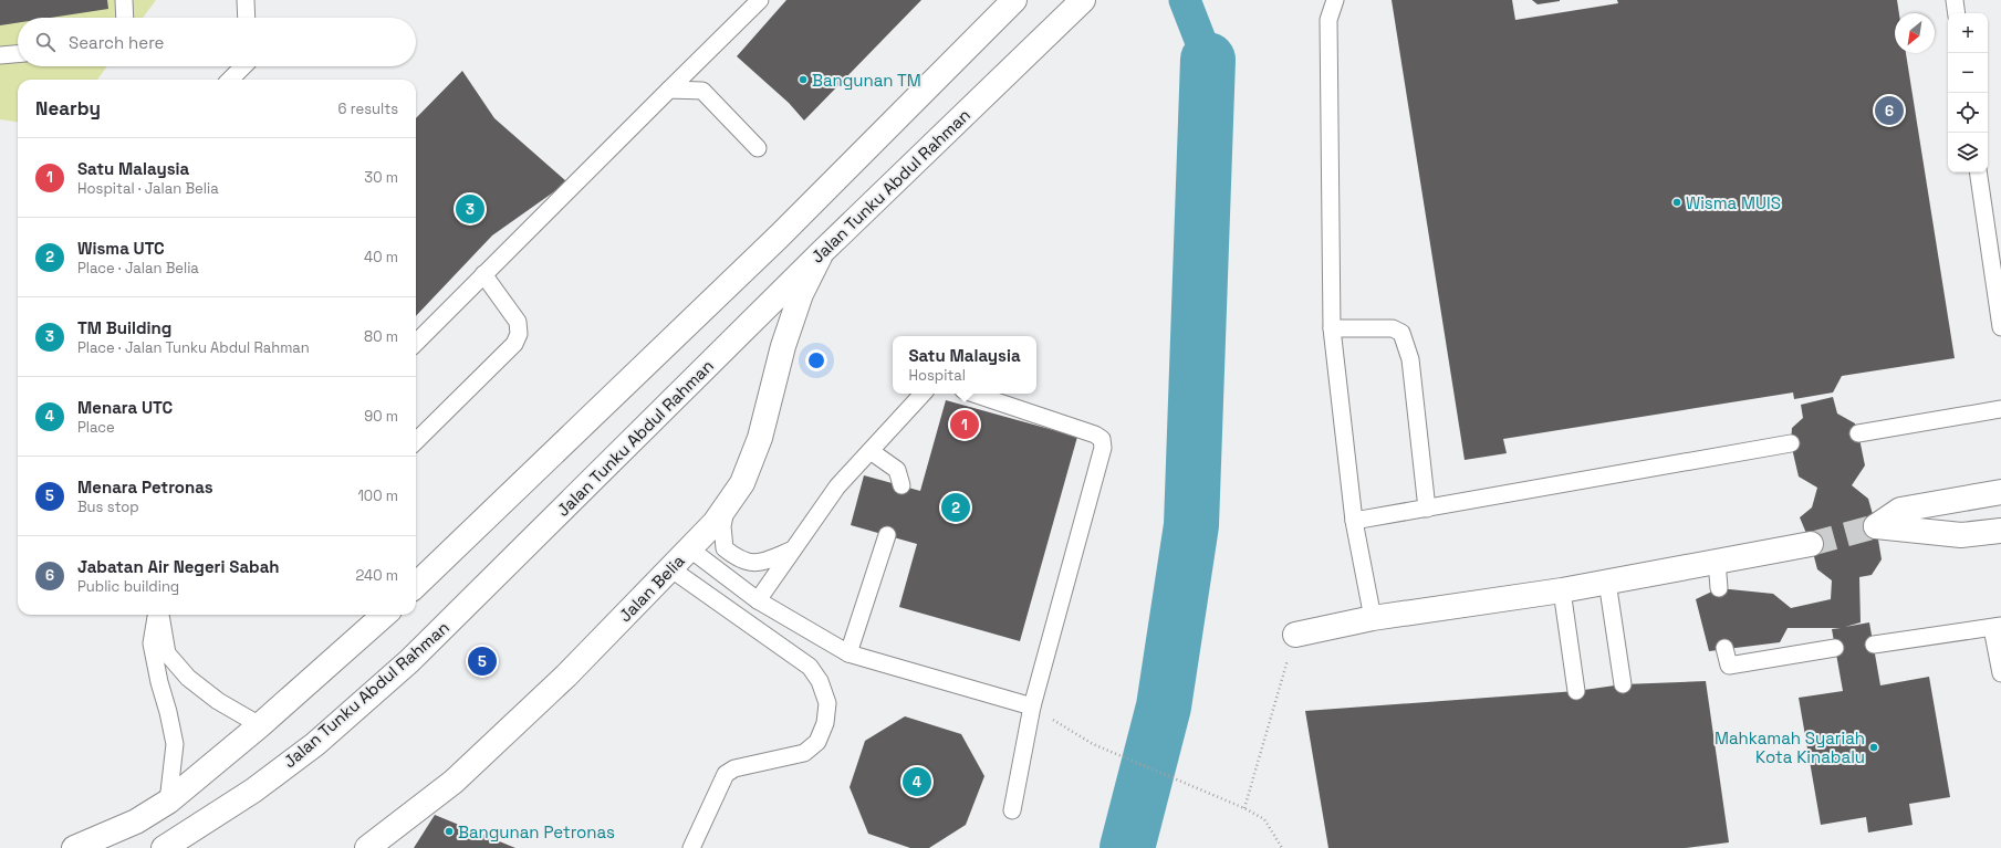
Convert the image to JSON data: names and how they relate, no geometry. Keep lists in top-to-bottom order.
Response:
{
  "streets": {
    "main road": ["Jalan Tunku Abdul Rahman", "Jalan Belia"]
  },
  "crossings": [
    ["Jalan Tunku Abdul Rahman", "Jalan Belia"]
  ],
  "places": [
    "Bangunan TM",
    "Wisma MUIS",
    "Mahkamah Syariah Kota Kinabalu",
    "Bangunan Petronas"
  ],
  "north": "bottom left",
  "page": {
    "map_buttons": ["+", "−"],
    "search": "Search here",
    "heading": ["Nearby", "6 results"],
    "pins": [
      "6",
      "3",
      "1",
      "2",
      "5",
      "4"
    ],
    "list": [
      {
        "mark": "1",
        "name": "Satu Malaysia",
        "note": "Hospital · Jalan Belia",
        "value": "30 m"
      },
      {
        "mark": "2",
        "name": "Wisma UTC",
        "note": "Place · Jalan Belia",
        "value": "40 m"
      },
      {
        "mark": "3",
        "name": "TM Building",
        "note": "Place · Jalan Tunku Abdul Rahman",
        "value": "80 m"
      },
      {
        "mark": "4",
        "name": "Menara UTC",
        "note": "Place",
        "value": "90 m"
      },
      {
        "mark": "5",
        "name": "Menara Petronas",
        "note": "Bus stop",
        "value": "100 m"
      },
      {
        "mark": "6",
        "name": "Jabatan Air Negeri Sabah",
        "note": "Public building",
        "value": "240 m"
      }
    ],
    "popup": ["Satu Malaysia", "Hospital"]
  }
}
